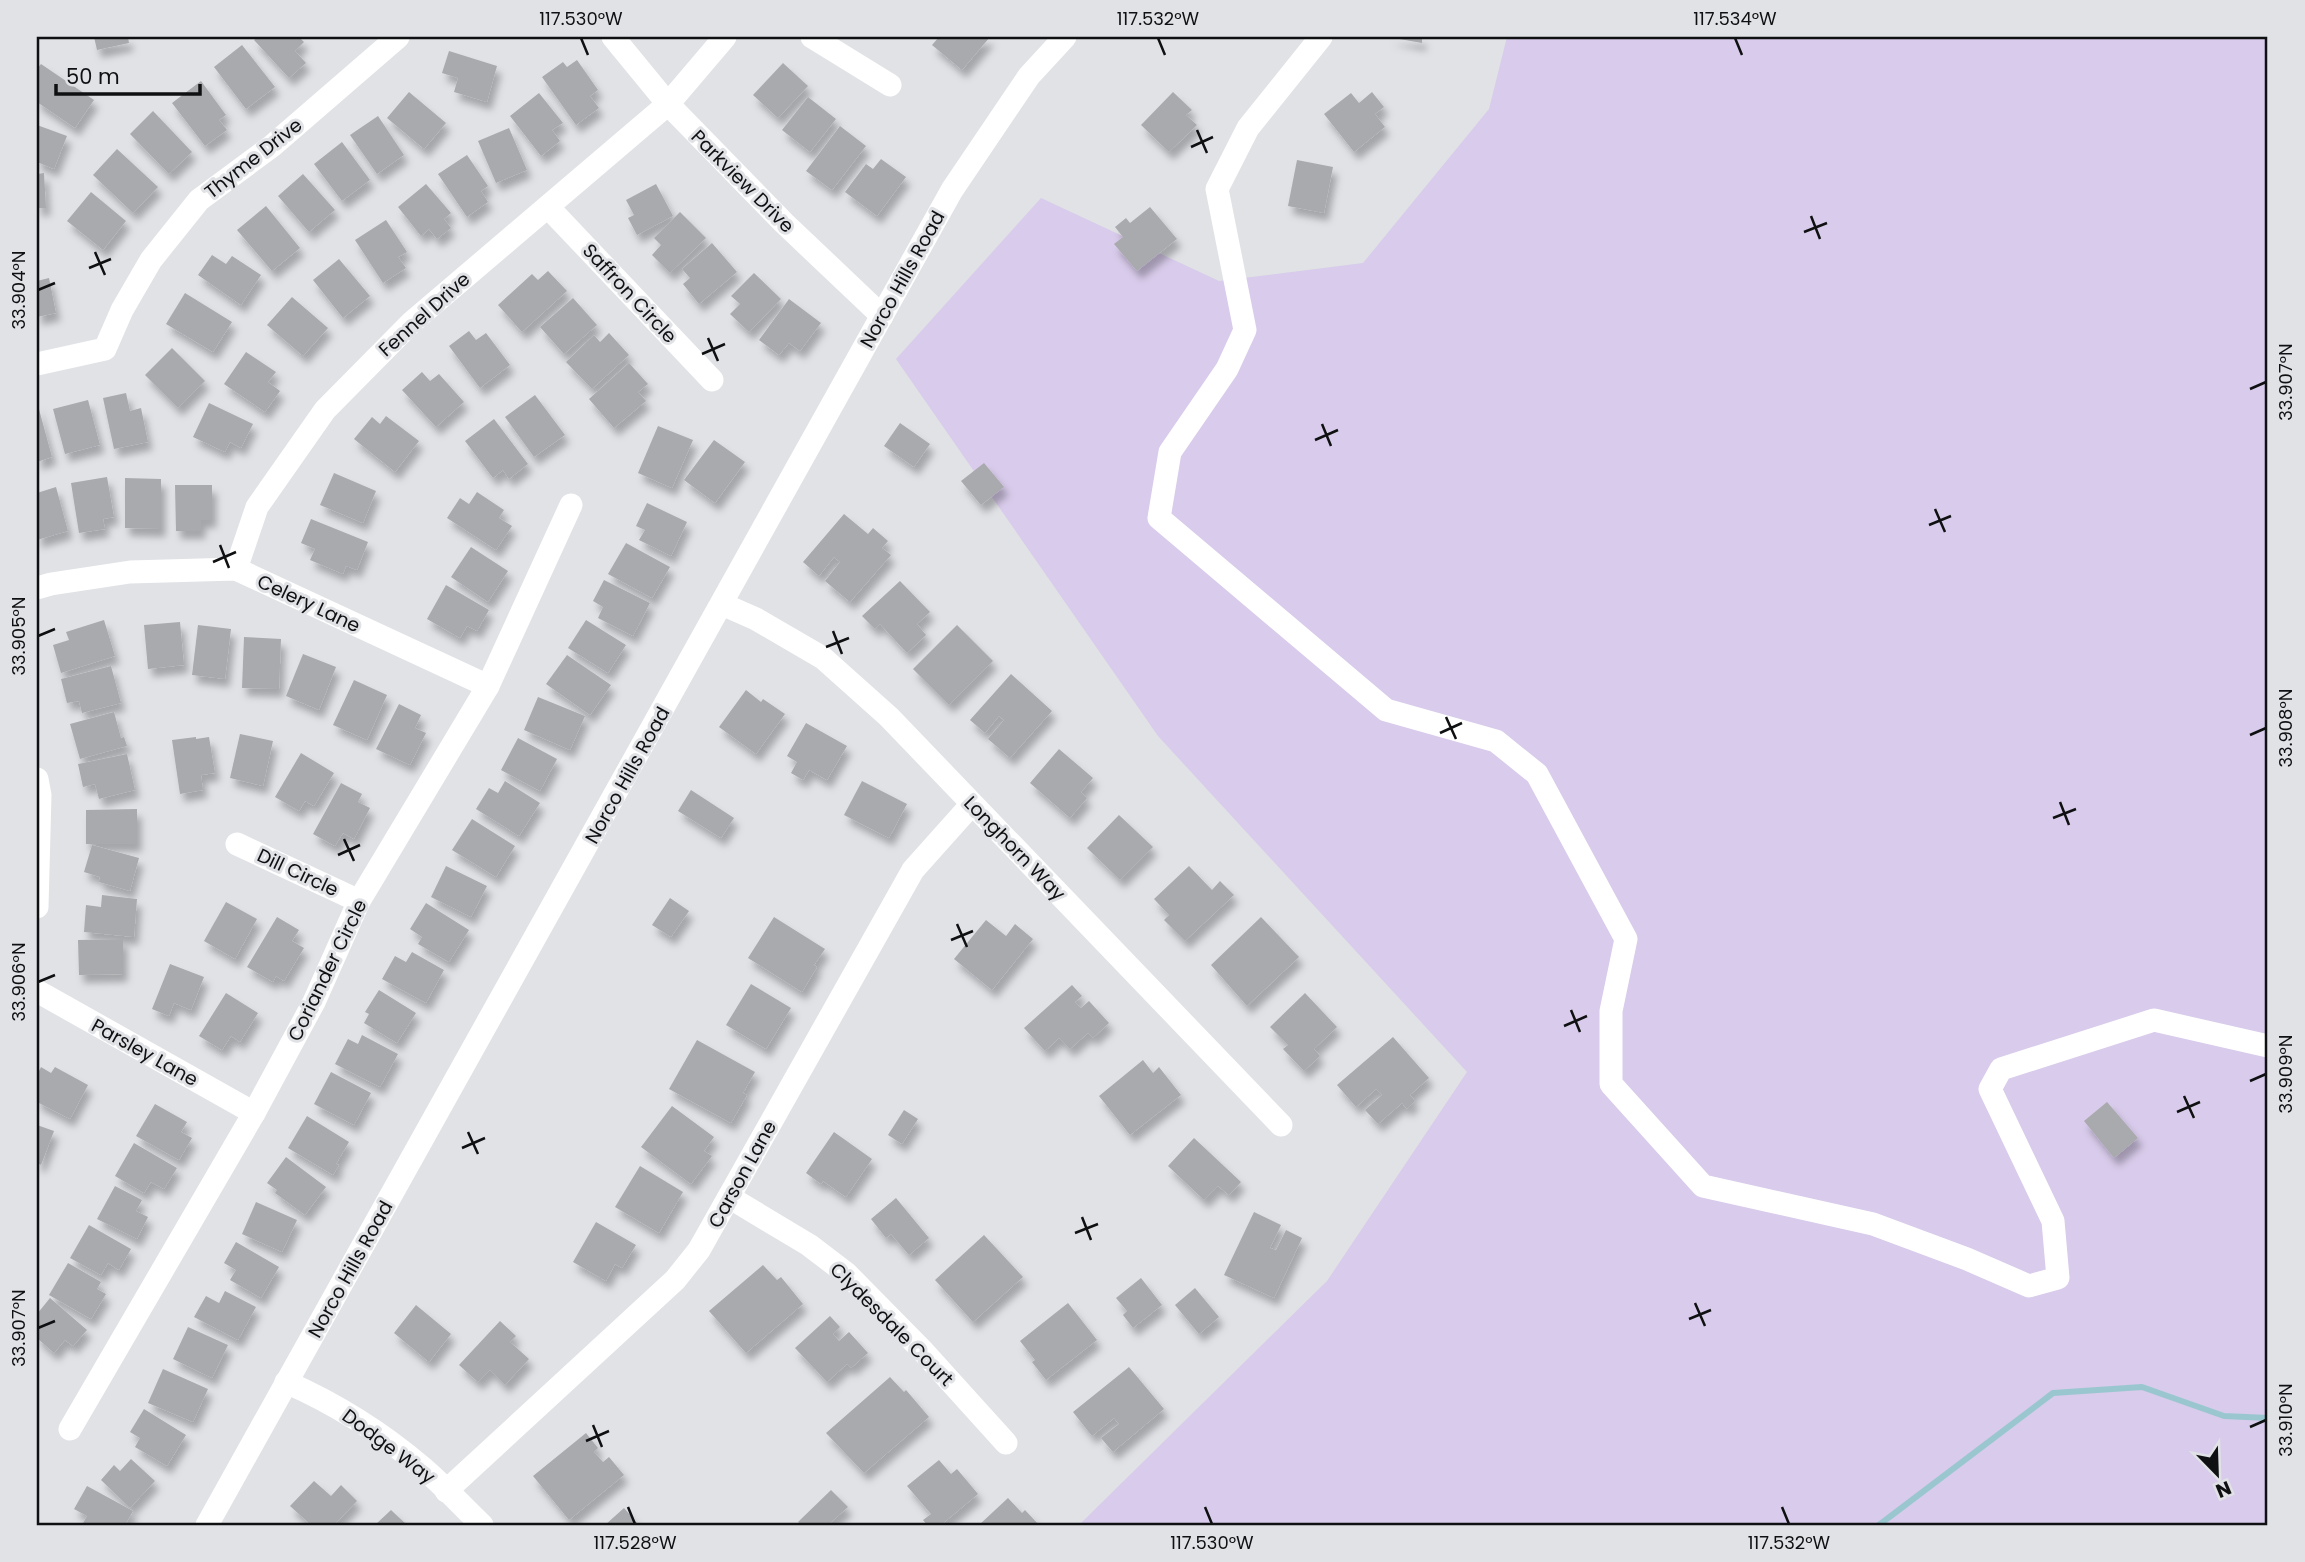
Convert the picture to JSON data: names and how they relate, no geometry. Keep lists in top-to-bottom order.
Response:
{
  "streets": {
    "street": [
      "Thyme Drive",
      "Parkview Drive",
      "Norco Hills Road",
      "Saffron Circle",
      "Fennel Drive",
      "Celery Lane",
      "Longhorn Way",
      "Dill Circle",
      "Coriander Circle",
      "Parsley Lane",
      "Carson Lane",
      "Clydesdale Court",
      "Dodge Way"
    ]
  },
  "crossings": [
    ["Parkview Drive", "Norco Hills Road"],
    ["Parkview Drive", "Fennel Drive"],
    ["Norco Hills Road", "Longhorn Way"],
    ["Norco Hills Road", "Dodge Way"],
    ["Saffron Circle", "Fennel Drive"],
    ["Fennel Drive", "Celery Lane"],
    ["Celery Lane", "Coriander Circle"],
    ["Longhorn Way", "Carson Lane"],
    ["Dill Circle", "Coriander Circle"],
    ["Coriander Circle", "Parsley Lane"],
    ["Carson Lane", "Clydesdale Court"],
    ["Carson Lane", "Dodge Way"]
  ],
  "scale_bar": "50 m",
  "north": "bottom right",
  "coordinates": [
    "117.530°W",
    "117.532°W",
    "117.534°W",
    "33.904°N",
    "33.907°N",
    "33.905°N",
    "33.908°N",
    "33.906°N",
    "33.909°N",
    "33.910°N",
    "117.528°W"
  ]
}
